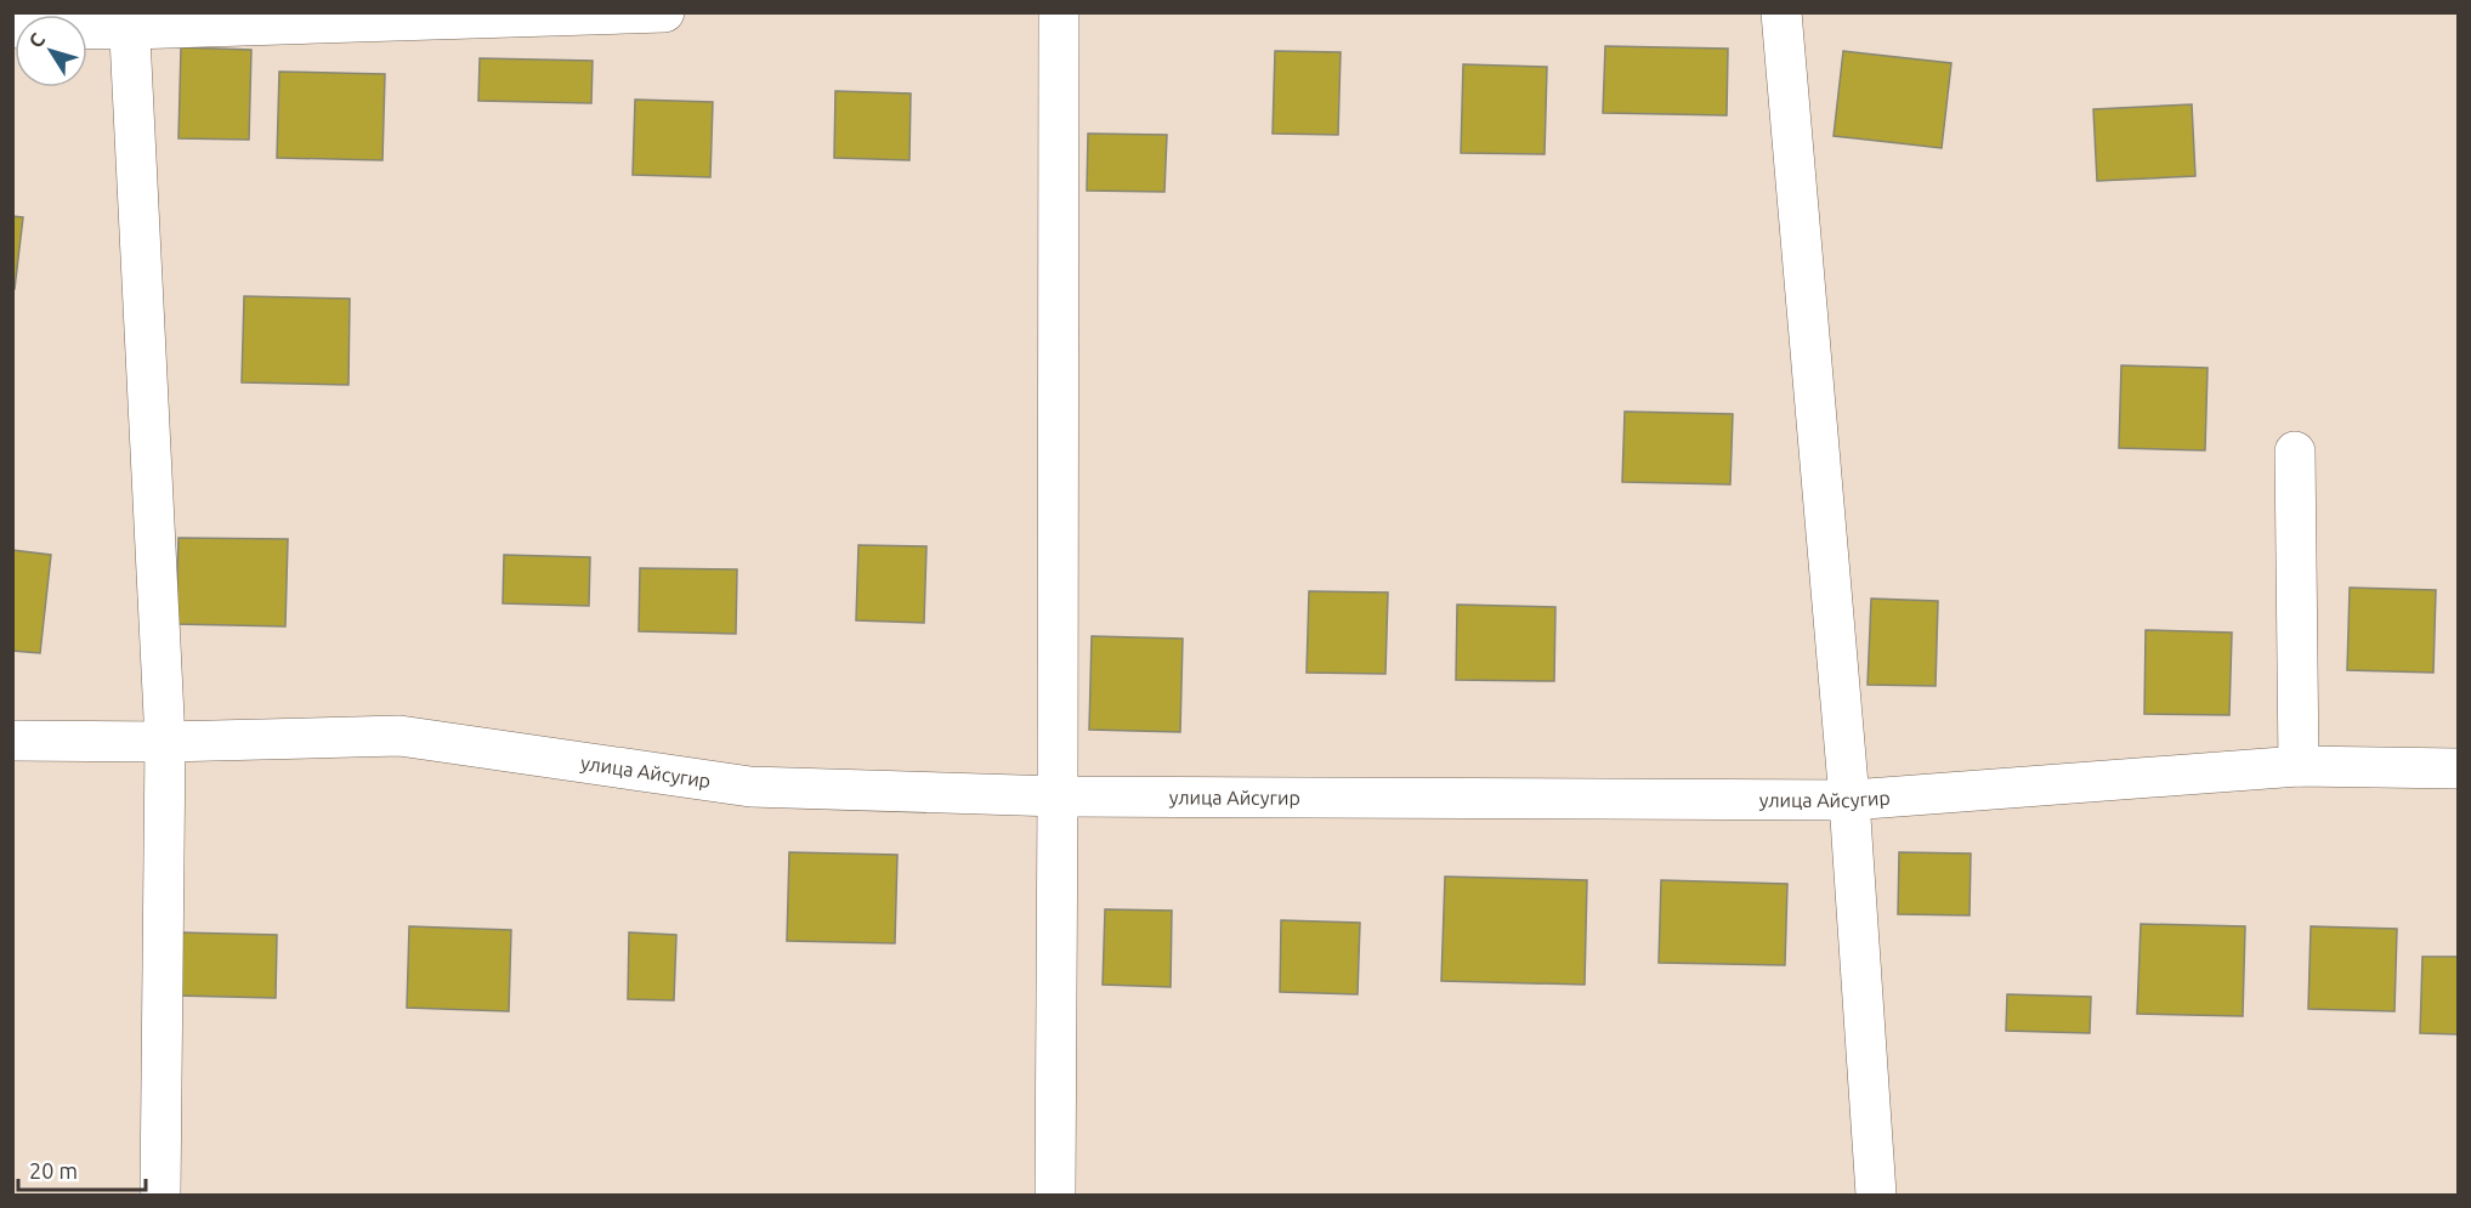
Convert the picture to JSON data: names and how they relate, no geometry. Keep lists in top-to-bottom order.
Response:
{
  "streets": {
    "street": ["улица Айсугир"]
  },
  "scale_bar": "20 m",
  "north": "top left"
}
